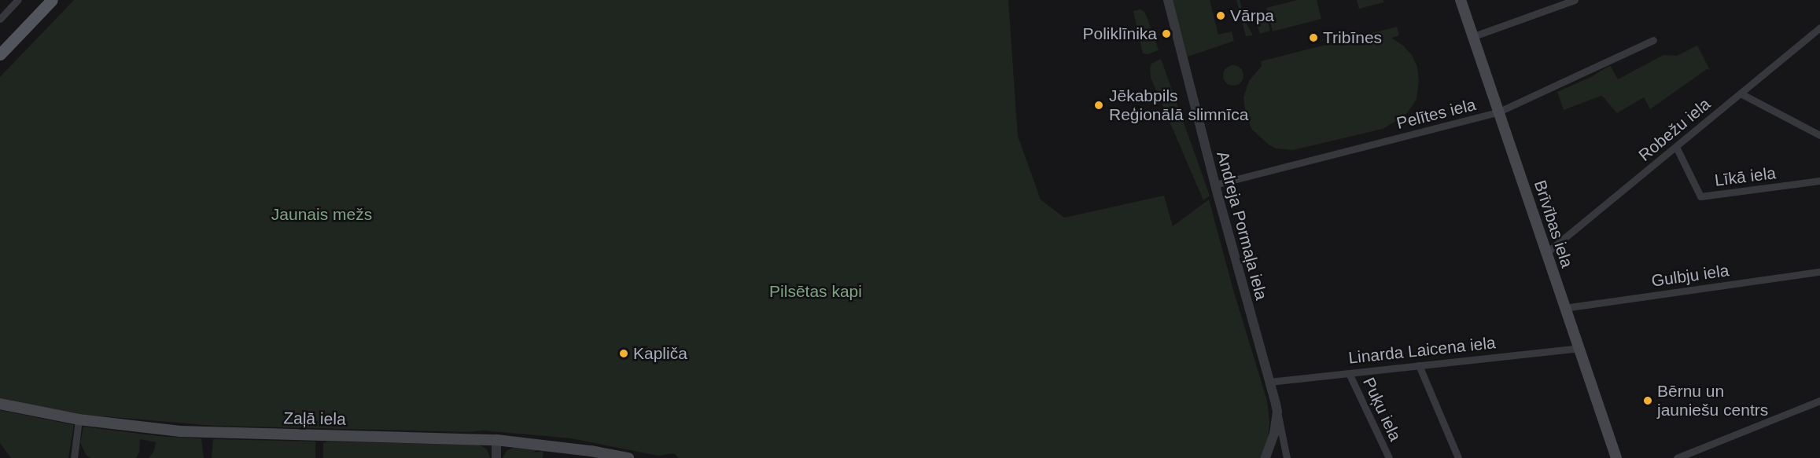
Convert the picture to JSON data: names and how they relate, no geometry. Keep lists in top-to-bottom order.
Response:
{
  "streets": {
    "main road": ["Brīvības iela", "Zaļā iela"],
    "street": [
      "Pelītes iela",
      "Robežu iela",
      "Līkā iela",
      "Andreja Pormaļa iela",
      "Gulbju iela",
      "Linarda Laicena iela",
      "Puķu iela"
    ]
  },
  "crossings": [
    ["Pelītes iela", "Brīvības iela"],
    ["Pelītes iela", "Andreja Pormaļa iela"],
    ["Robežu iela", "Līkā iela"],
    ["Robežu iela", "Brīvības iela"],
    ["Brīvības iela", "Gulbju iela"],
    ["Brīvības iela", "Linarda Laicena iela"],
    ["Andreja Pormaļa iela", "Linarda Laicena iela"],
    ["Linarda Laicena iela", "Puķu iela"]
  ],
  "parks": ["Jaunais mežs", "Pilsētas kapi"],
  "places": [
    "Vārpa",
    "Poliklīnika",
    "Tribīnes",
    "Jēkabpils Reģionālā slimnīca",
    "Kapliča",
    "Bērnu un jauniešu centrs"
  ]
}
